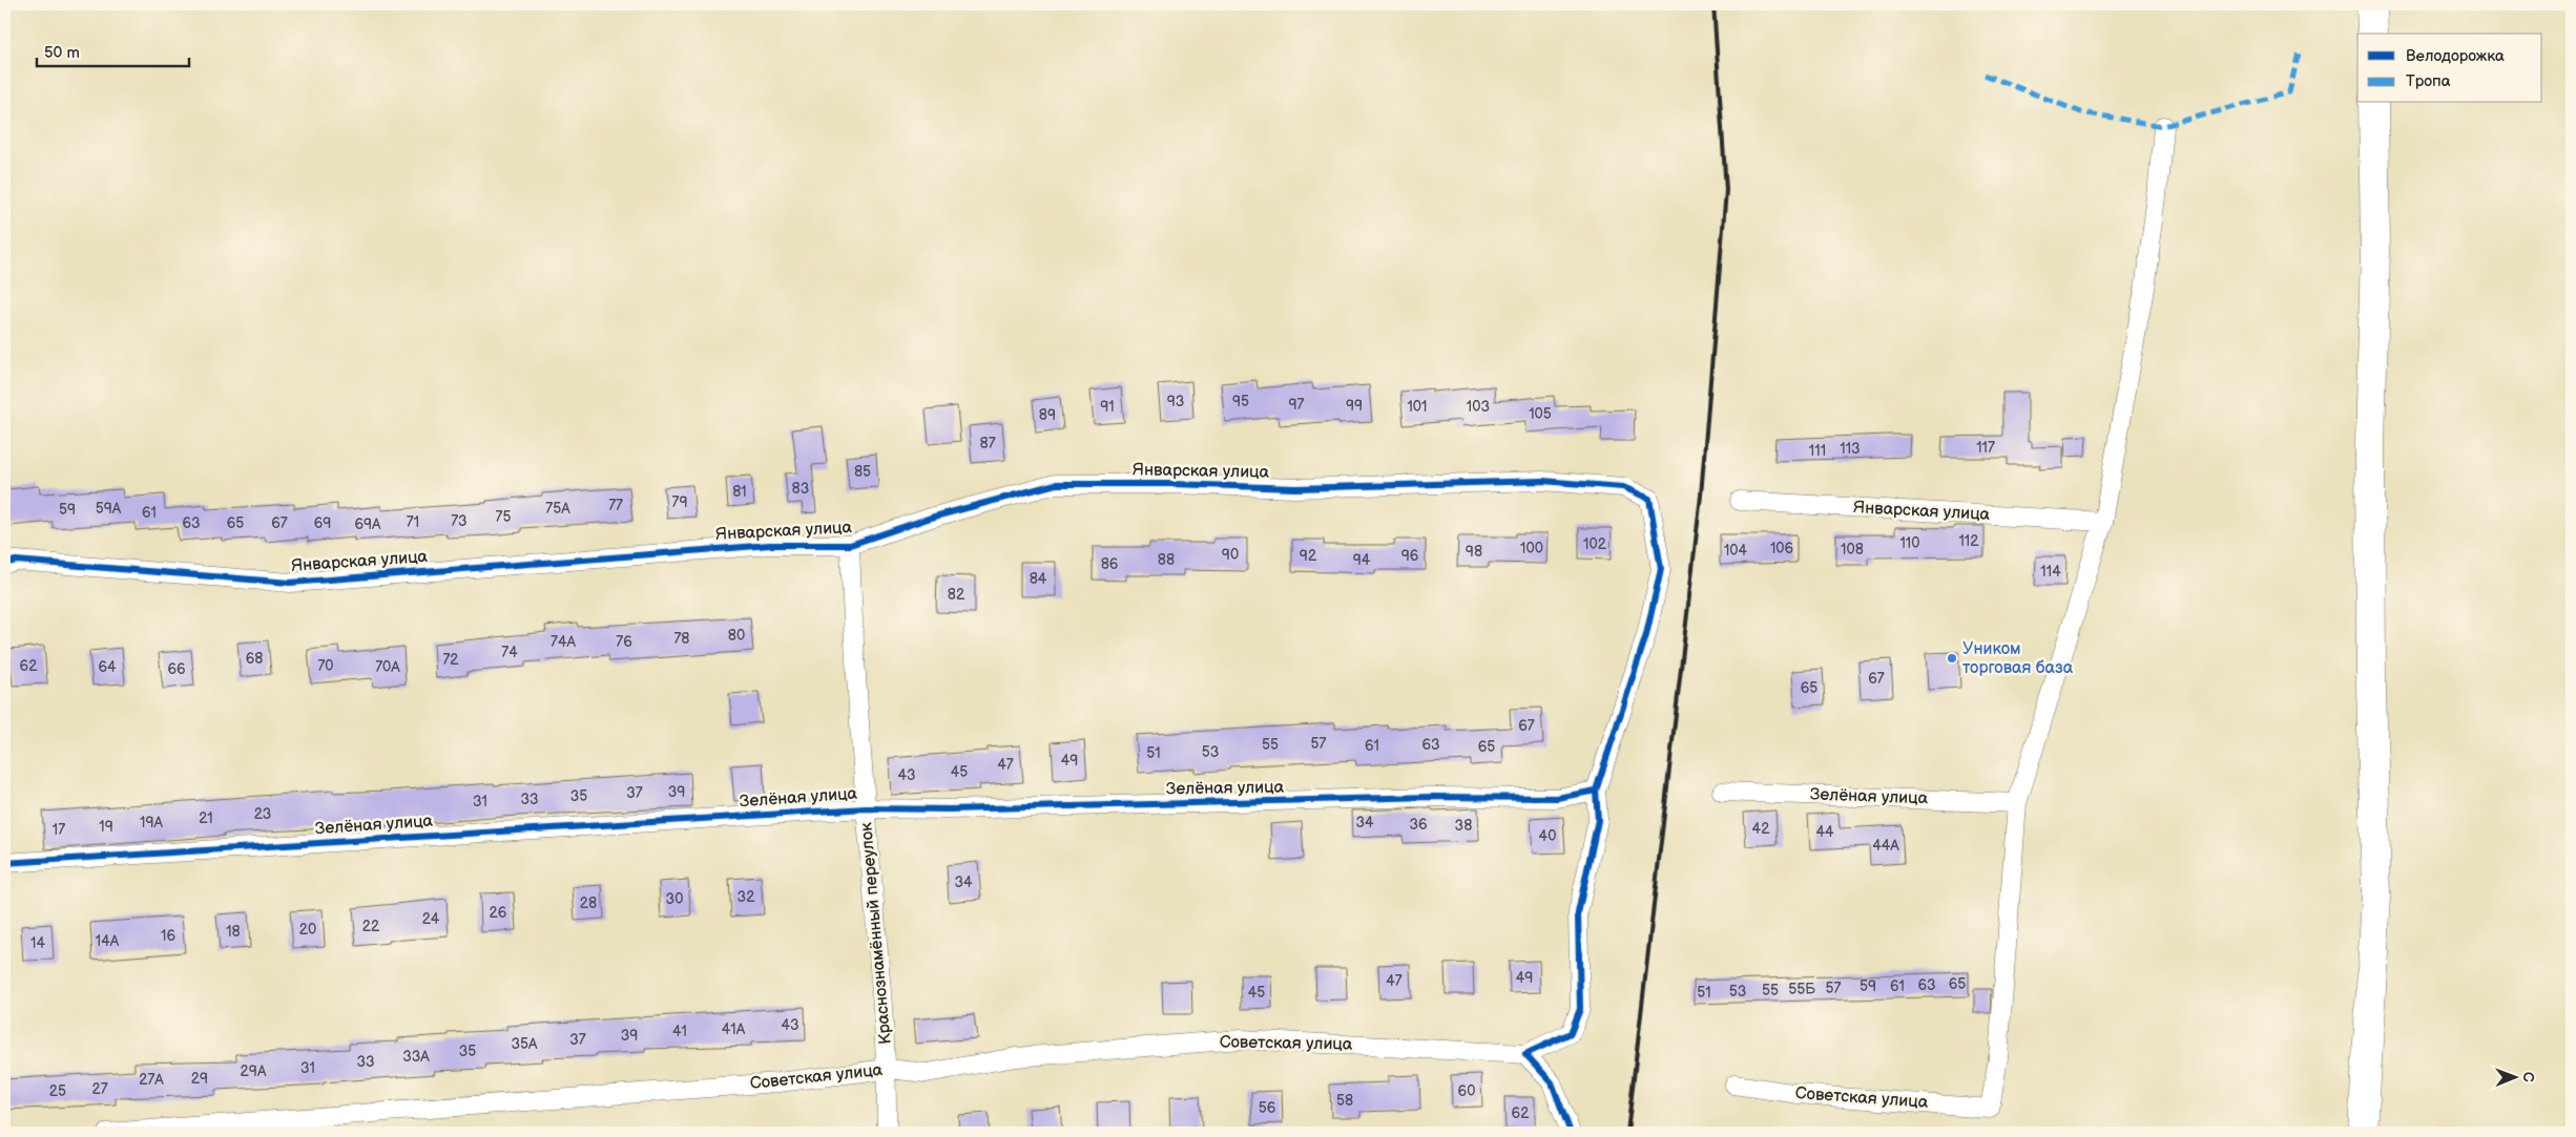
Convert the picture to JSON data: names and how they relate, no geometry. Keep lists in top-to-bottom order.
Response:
{
  "streets": {
    "street": [
      "Январская улица",
      "Зелёная улица",
      "Краснознамённый переулок",
      "Советская улица"
    ]
  },
  "crossings": [
    ["Январская улица", "Зелёная улица"],
    ["Январская улица", "Краснознамённый переулок"],
    ["Зелёная улица", "Краснознамённый переулок"],
    ["Зелёная улица", "Советская улица"],
    ["Краснознамённый переулок", "Советская улица"]
  ],
  "places": ["Уником торговая база"],
  "house_numbers": [
    "93",
    "95",
    "97",
    "99",
    "91",
    "101",
    "103",
    "105",
    "89",
    "87",
    "117",
    "113",
    "111",
    "85",
    "83",
    "81",
    "79",
    "77",
    "59А",
    "75А",
    "59",
    "61",
    "75",
    "73",
    "71",
    "63",
    "65",
    "67",
    "69",
    "69А",
    "112",
    "110",
    "102",
    "100",
    "106",
    "108",
    "104",
    "98",
    "90",
    "92",
    "96",
    "88",
    "94",
    "86",
    "114",
    "84",
    "82",
    "80",
    "78",
    "74А",
    "76",
    "74",
    "68",
    "72",
    "62",
    "70",
    "64",
    "70А",
    "66",
    "67",
    "65",
    "67",
    "57",
    "55",
    "63",
    "61",
    "65",
    "53",
    "51",
    "49",
    "47",
    "45",
    "43",
    "39",
    "37",
    "35",
    "33",
    "31",
    "23",
    "21",
    "19А",
    "34",
    "36",
    "38",
    "19",
    "42",
    "17",
    "44",
    "40",
    "44А",
    "34",
    "32",
    "30",
    "28",
    "26",
    "24",
    "22",
    "20",
    "18",
    "16",
    "14А",
    "14",
    "49",
    "47",
    "65",
    "63",
    "59",
    "61",
    "57",
    "55Б",
    "55",
    "53",
    "45",
    "51",
    "43",
    "41А",
    "41",
    "39",
    "37",
    "35А",
    "35",
    "33А",
    "33",
    "31",
    "29А",
    "29",
    "27А",
    "27",
    "25",
    "60",
    "58",
    "56",
    "62"
  ],
  "legend": ["Велодорожка", "Тропа"],
  "scale_bar": "50 m",
  "north": "right"
}
